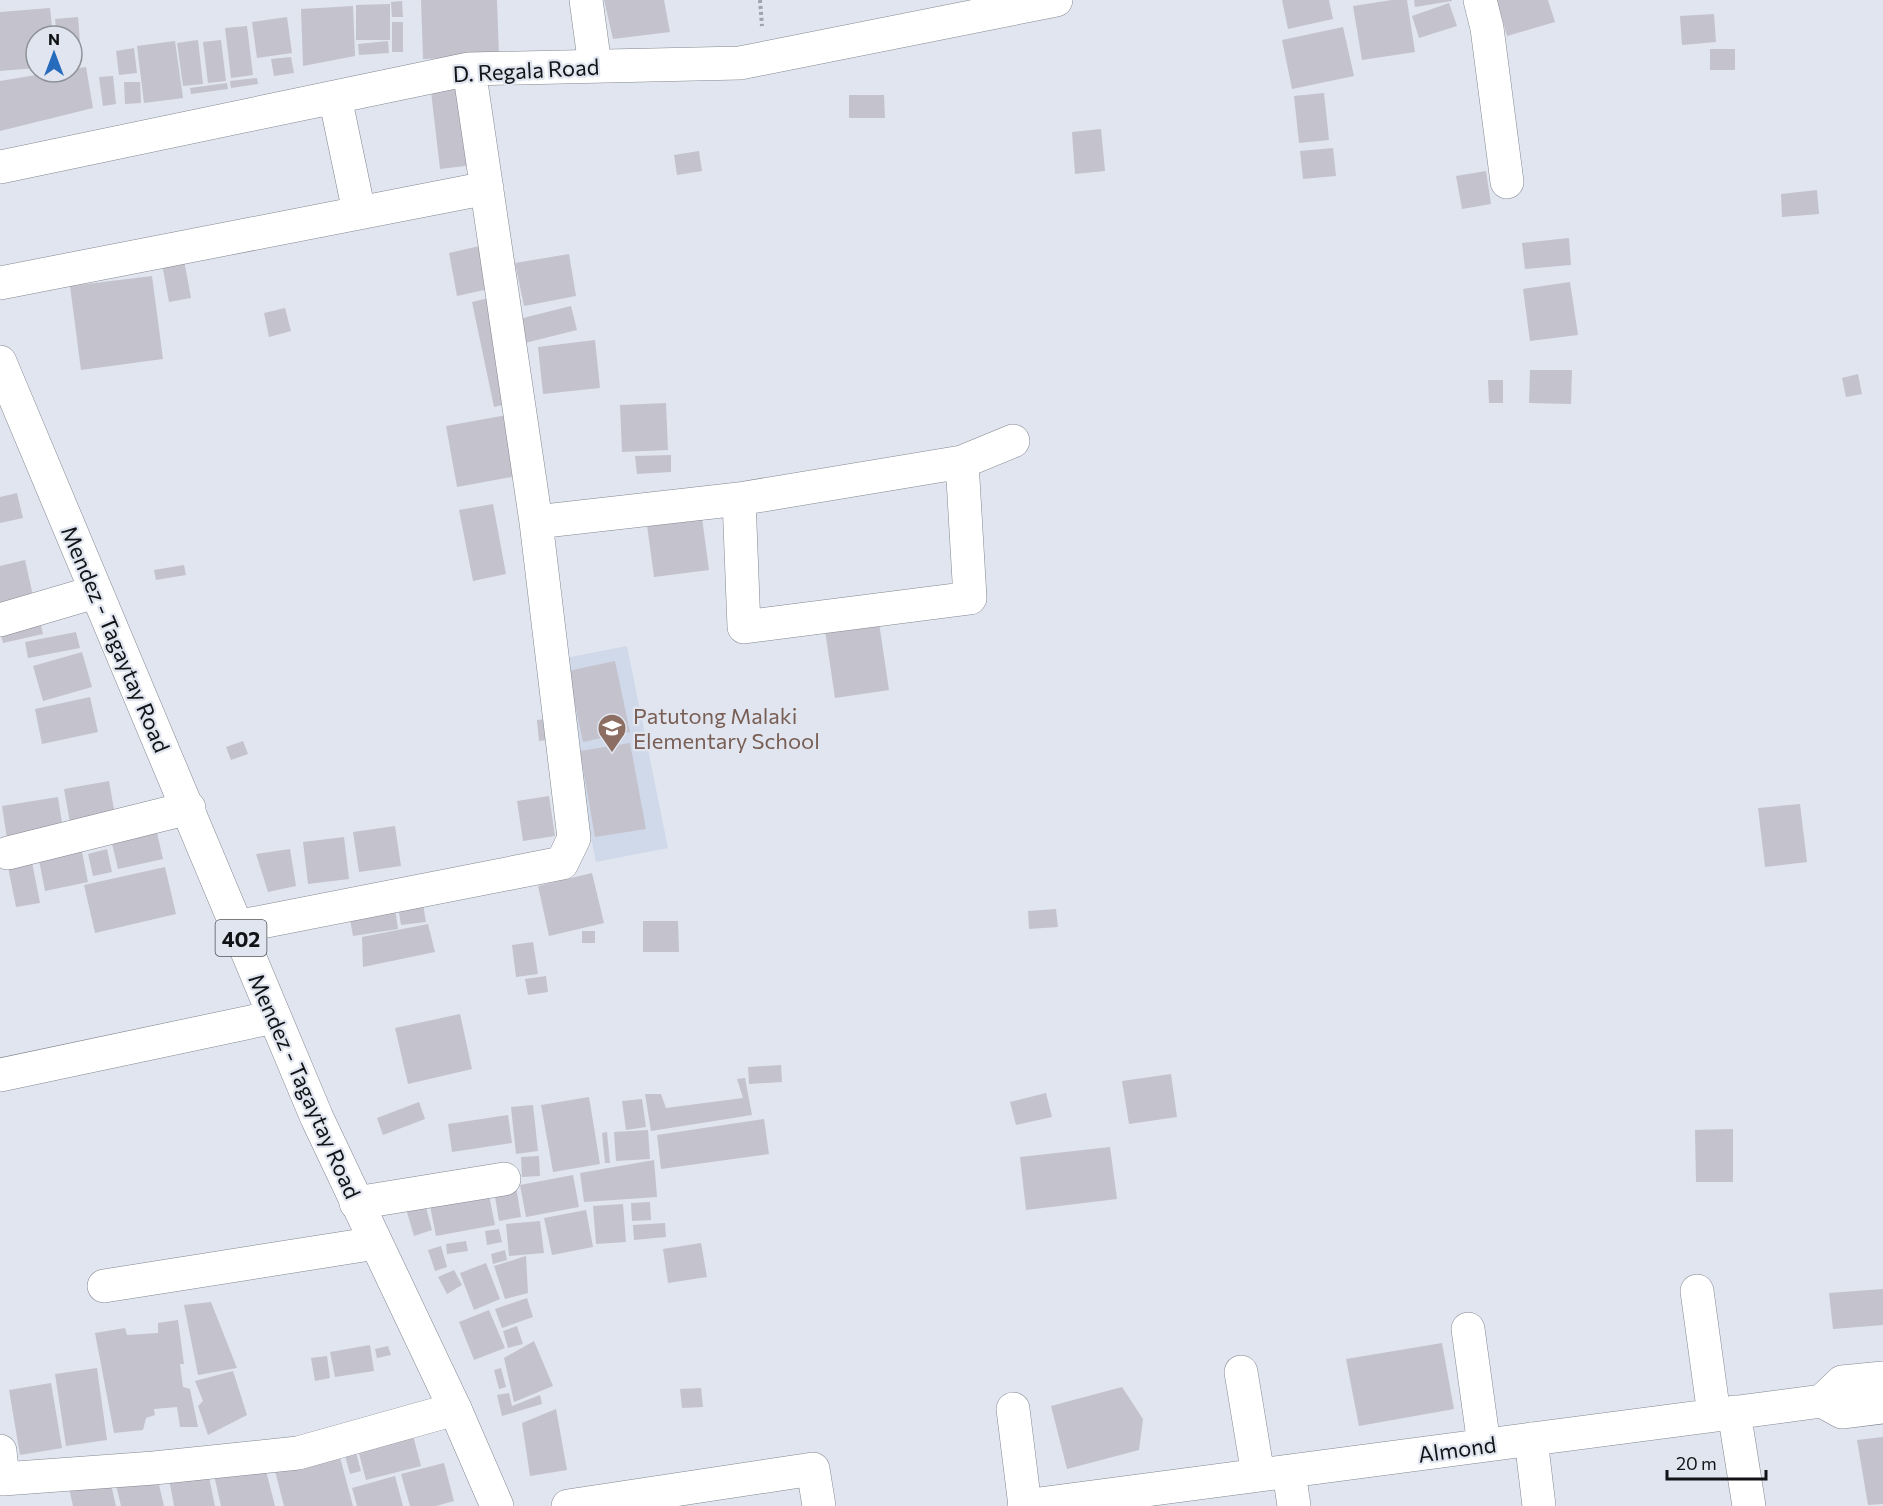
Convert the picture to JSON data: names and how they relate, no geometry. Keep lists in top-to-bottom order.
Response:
{
  "streets": {
    "street": [
      "D. Regala Road",
      "Mendez - Tagaytay Road",
      "402",
      "Almond"
    ]
  },
  "places": {
    "school or university": ["Patutong Malaki Elementary School"]
  },
  "scale_bar": "20 m",
  "north": "top"
}
